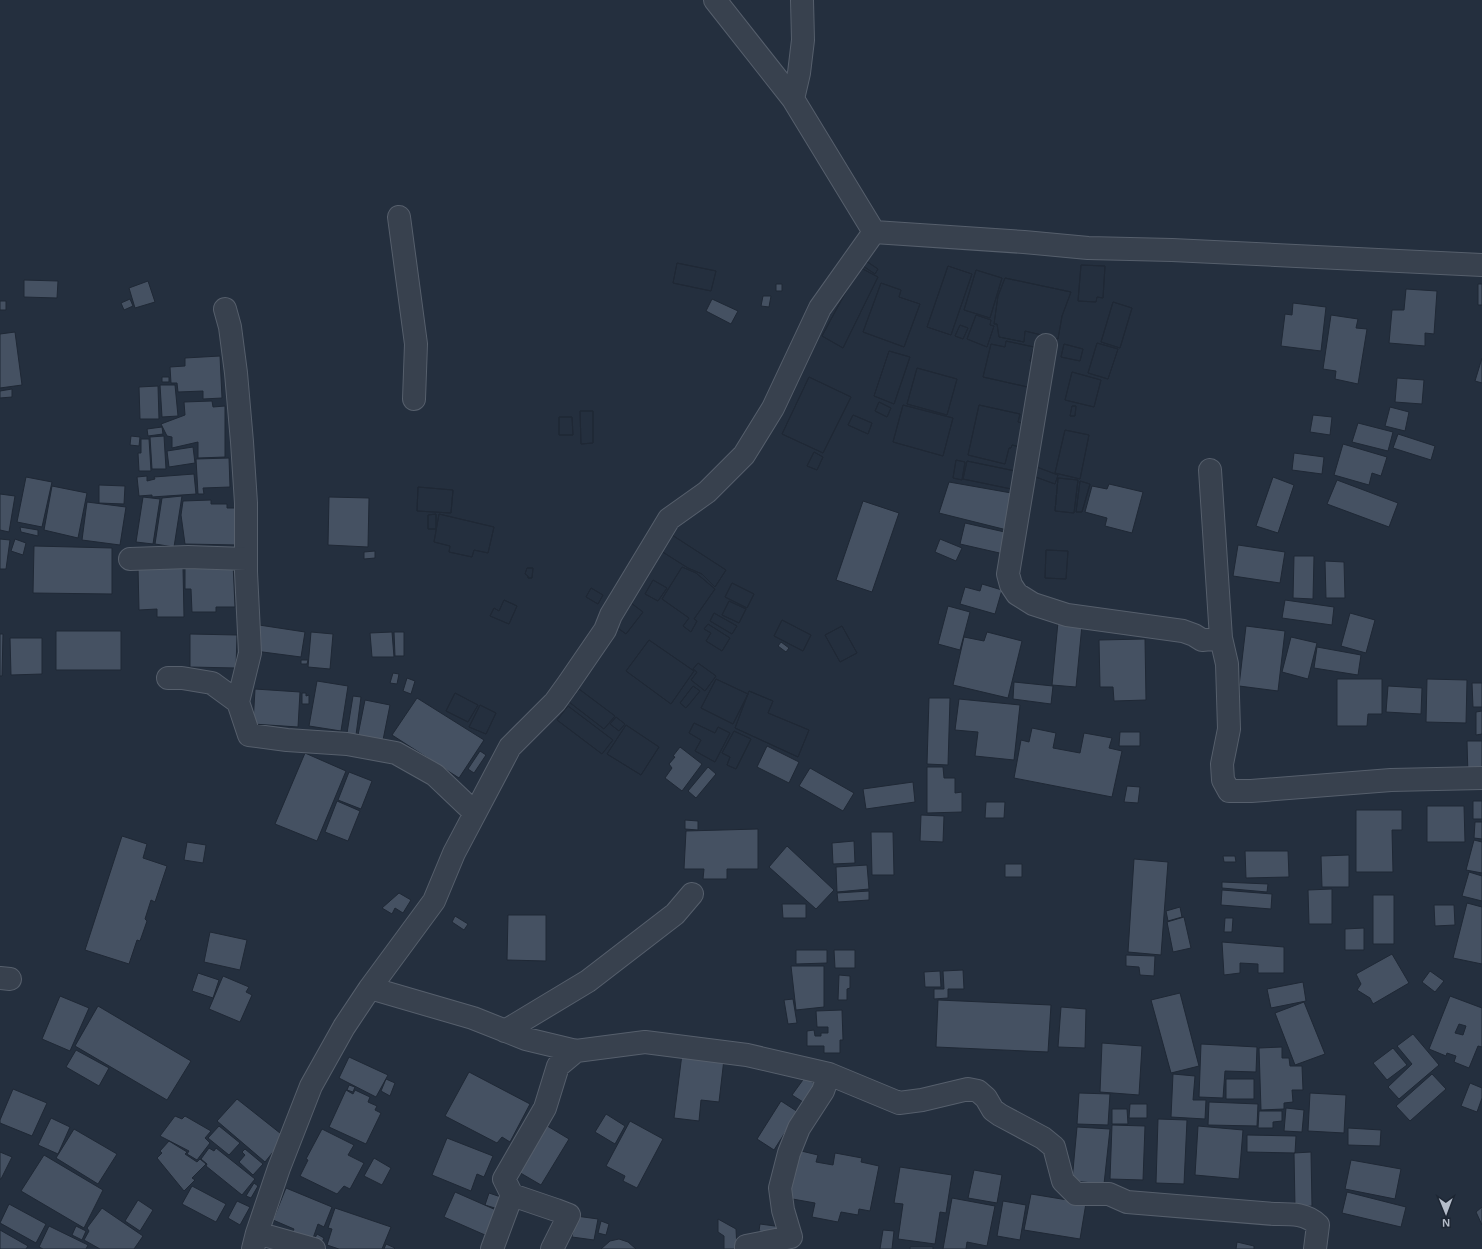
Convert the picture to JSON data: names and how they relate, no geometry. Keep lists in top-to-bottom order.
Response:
{
  "north": "bottom"
}
